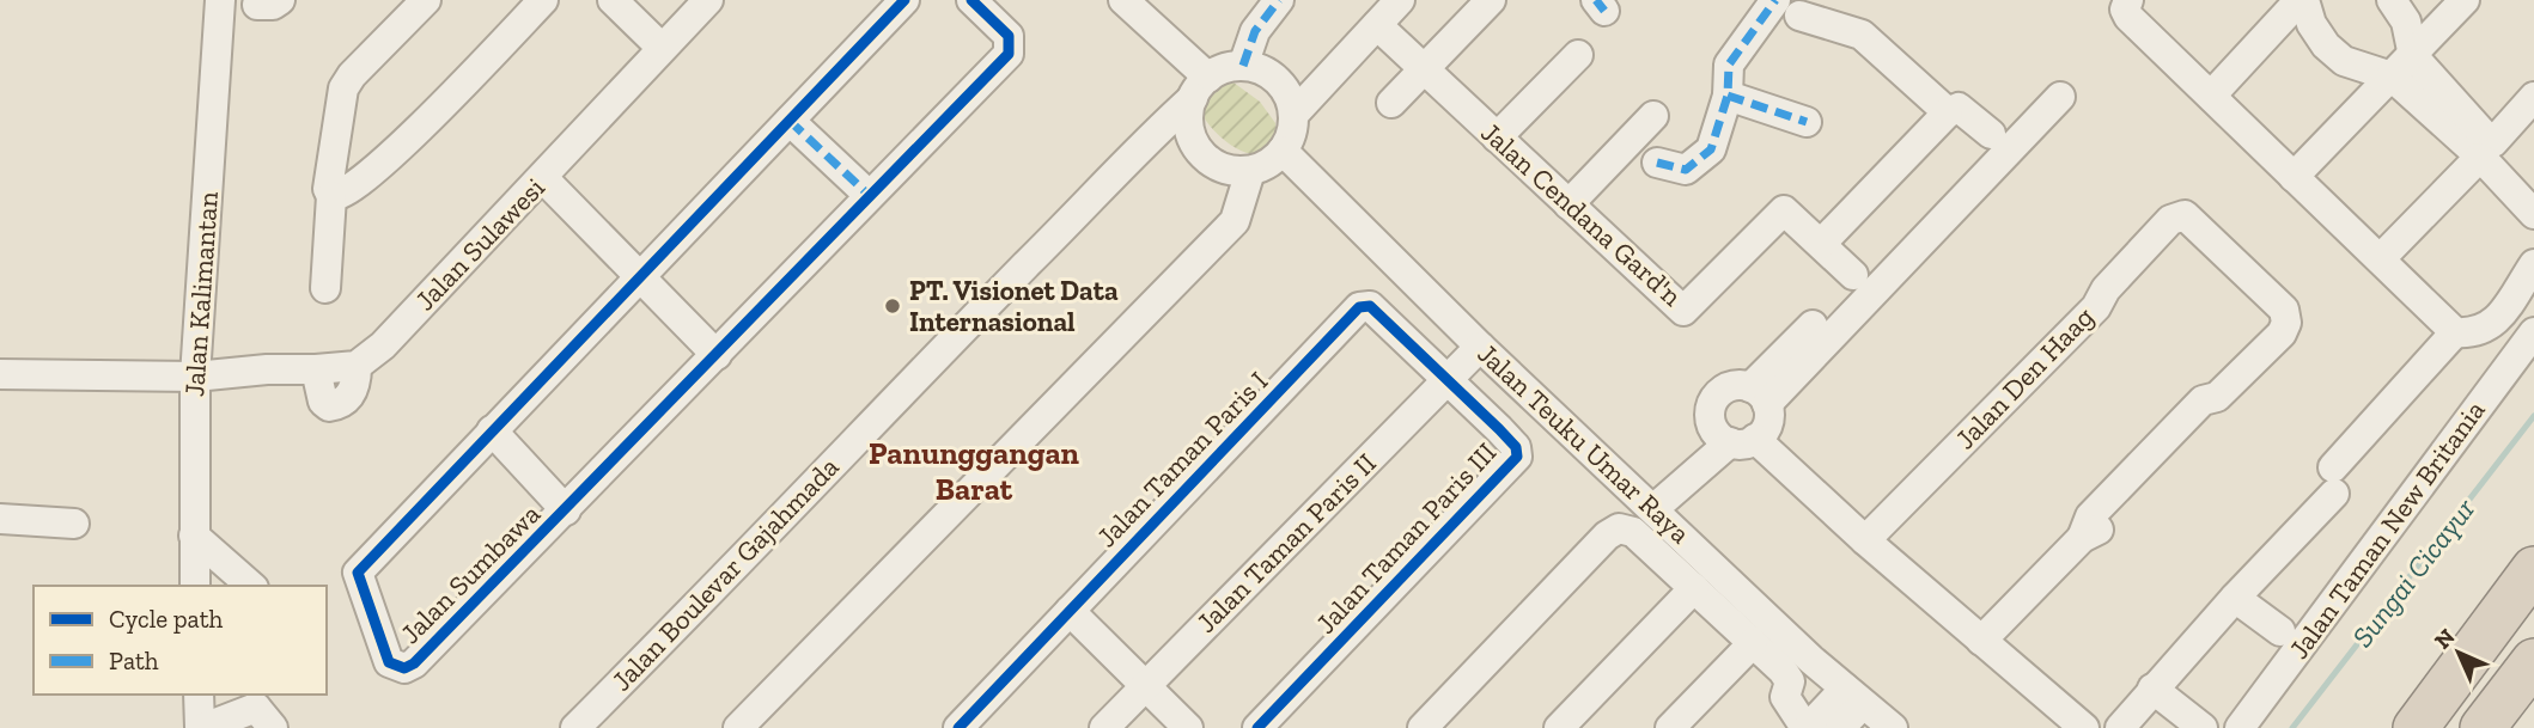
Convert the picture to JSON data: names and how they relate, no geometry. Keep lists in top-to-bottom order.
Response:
{
  "streets": {
    "street": [
      "Jalan Cendana Gard'n",
      "Jalan Sulawesi",
      "Jalan Kalimantan",
      "Jalan Den Haag",
      "Jalan Teuku Umar Raya",
      "Jalan Taman Paris I",
      "Jalan Taman New Britania",
      "Jalan Taman Paris III",
      "Jalan Taman Paris II",
      "Jalan Sumbawa",
      "Jalan Boulevar Gajahmada"
    ]
  },
  "crossings": [
    ["Jalan Sulawesi", "Jalan Kalimantan"],
    ["Jalan Teuku Umar Raya", "Jalan Taman Paris II"],
    ["Jalan Teuku Umar Raya", "Jalan Boulevar Gajahmada"],
    ["Jalan Taman Paris I", "Jalan Taman Paris III"],
    ["Jalan Taman Paris I", "Jalan Taman Paris II"],
    ["Jalan Taman Paris III", "Jalan Taman Paris II"]
  ],
  "districts": ["Panunggangan Barat"],
  "water": ["Sungai Cicayur"],
  "places": ["PT. Visionet Data Internasional"],
  "legend": ["Cycle path", "Path"],
  "north": "top left"
}
